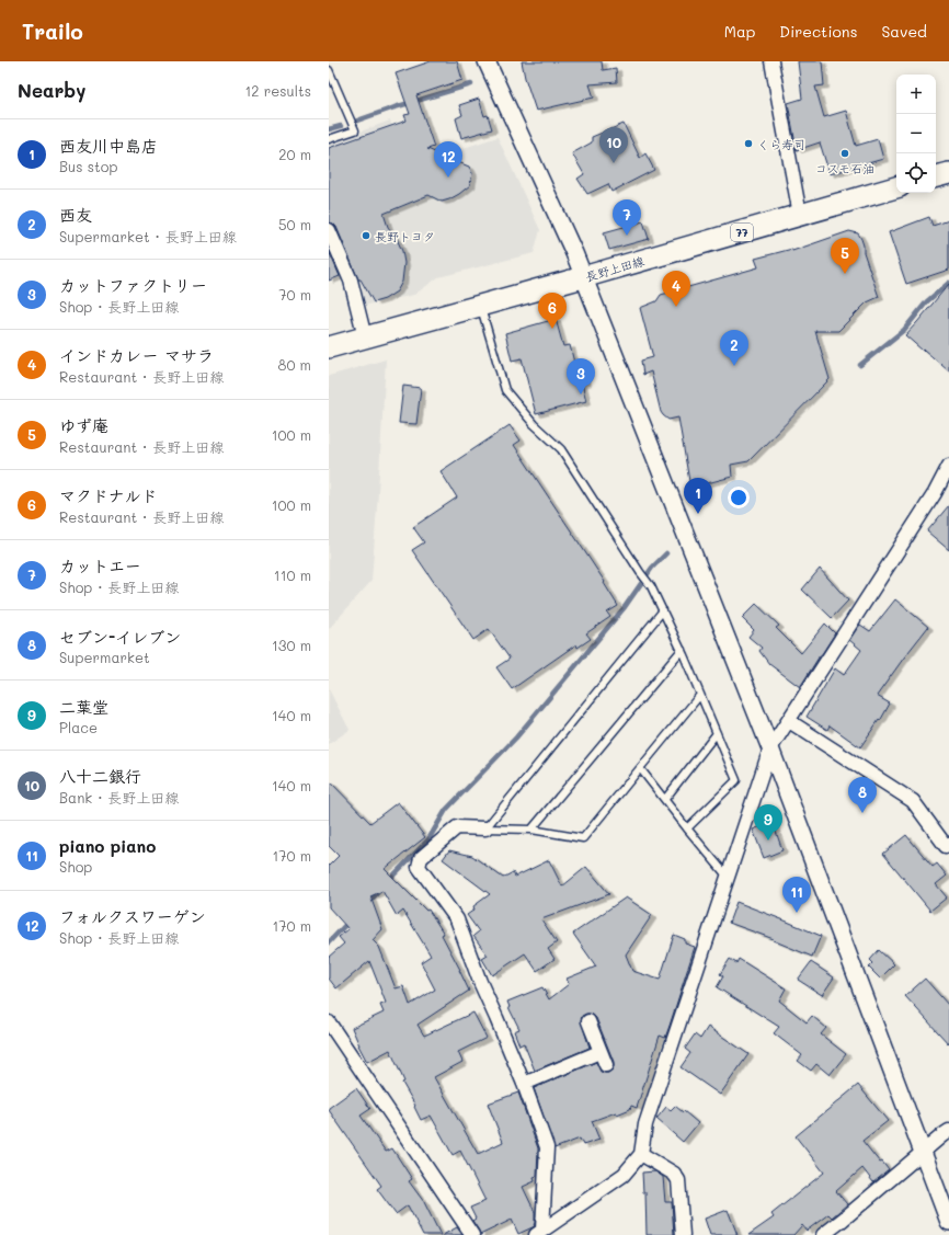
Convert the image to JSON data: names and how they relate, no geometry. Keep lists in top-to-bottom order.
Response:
{
  "streets": {
    "main road": ["77", "長野上田線"]
  },
  "places": ["くら寿司", "コスモ石油", "長野トヨタ"],
  "page": {
    "header": "Trailo",
    "nav": ["Map", "Directions", "Saved"],
    "heading": ["Nearby", "12 results"],
    "map_buttons": ["+", "−"],
    "list": [
      {
        "mark": "1",
        "name": "西友川中島店",
        "note": "Bus stop",
        "value": "20 m"
      },
      {
        "mark": "2",
        "name": "西友",
        "note": "Supermarket · 長野上田線",
        "value": "50 m"
      },
      {
        "mark": "3",
        "name": "カットファクトリー",
        "note": "Shop · 長野上田線",
        "value": "70 m"
      },
      {
        "mark": "4",
        "name": "インドカレー マサラ",
        "note": "Restaurant · 長野上田線",
        "value": "80 m"
      },
      {
        "mark": "5",
        "name": "ゆず庵",
        "note": "Restaurant · 長野上田線",
        "value": "100 m"
      },
      {
        "mark": "6",
        "name": "マクドナルド",
        "note": "Restaurant · 長野上田線",
        "value": "100 m"
      },
      {
        "mark": "7",
        "name": "カットエー",
        "note": "Shop · 長野上田線",
        "value": "110 m"
      },
      {
        "mark": "8",
        "name": "セブン-イレブン",
        "note": "Supermarket",
        "value": "130 m"
      },
      {
        "mark": "9",
        "name": "二葉堂",
        "note": "Place",
        "value": "140 m"
      },
      {
        "mark": "10",
        "name": "八十二銀行",
        "note": "Bank · 長野上田線",
        "value": "140 m"
      },
      {
        "mark": "11",
        "name": "piano piano",
        "note": "Shop",
        "value": "170 m"
      },
      {
        "mark": "12",
        "name": "フォルクスワーゲン",
        "note": "Shop · 長野上田線",
        "value": "170 m"
      }
    ],
    "pins": [
      "10",
      "12",
      "7",
      "5",
      "4",
      "6",
      "2",
      "3",
      "1",
      "8",
      "9",
      "11"
    ]
  }
}
